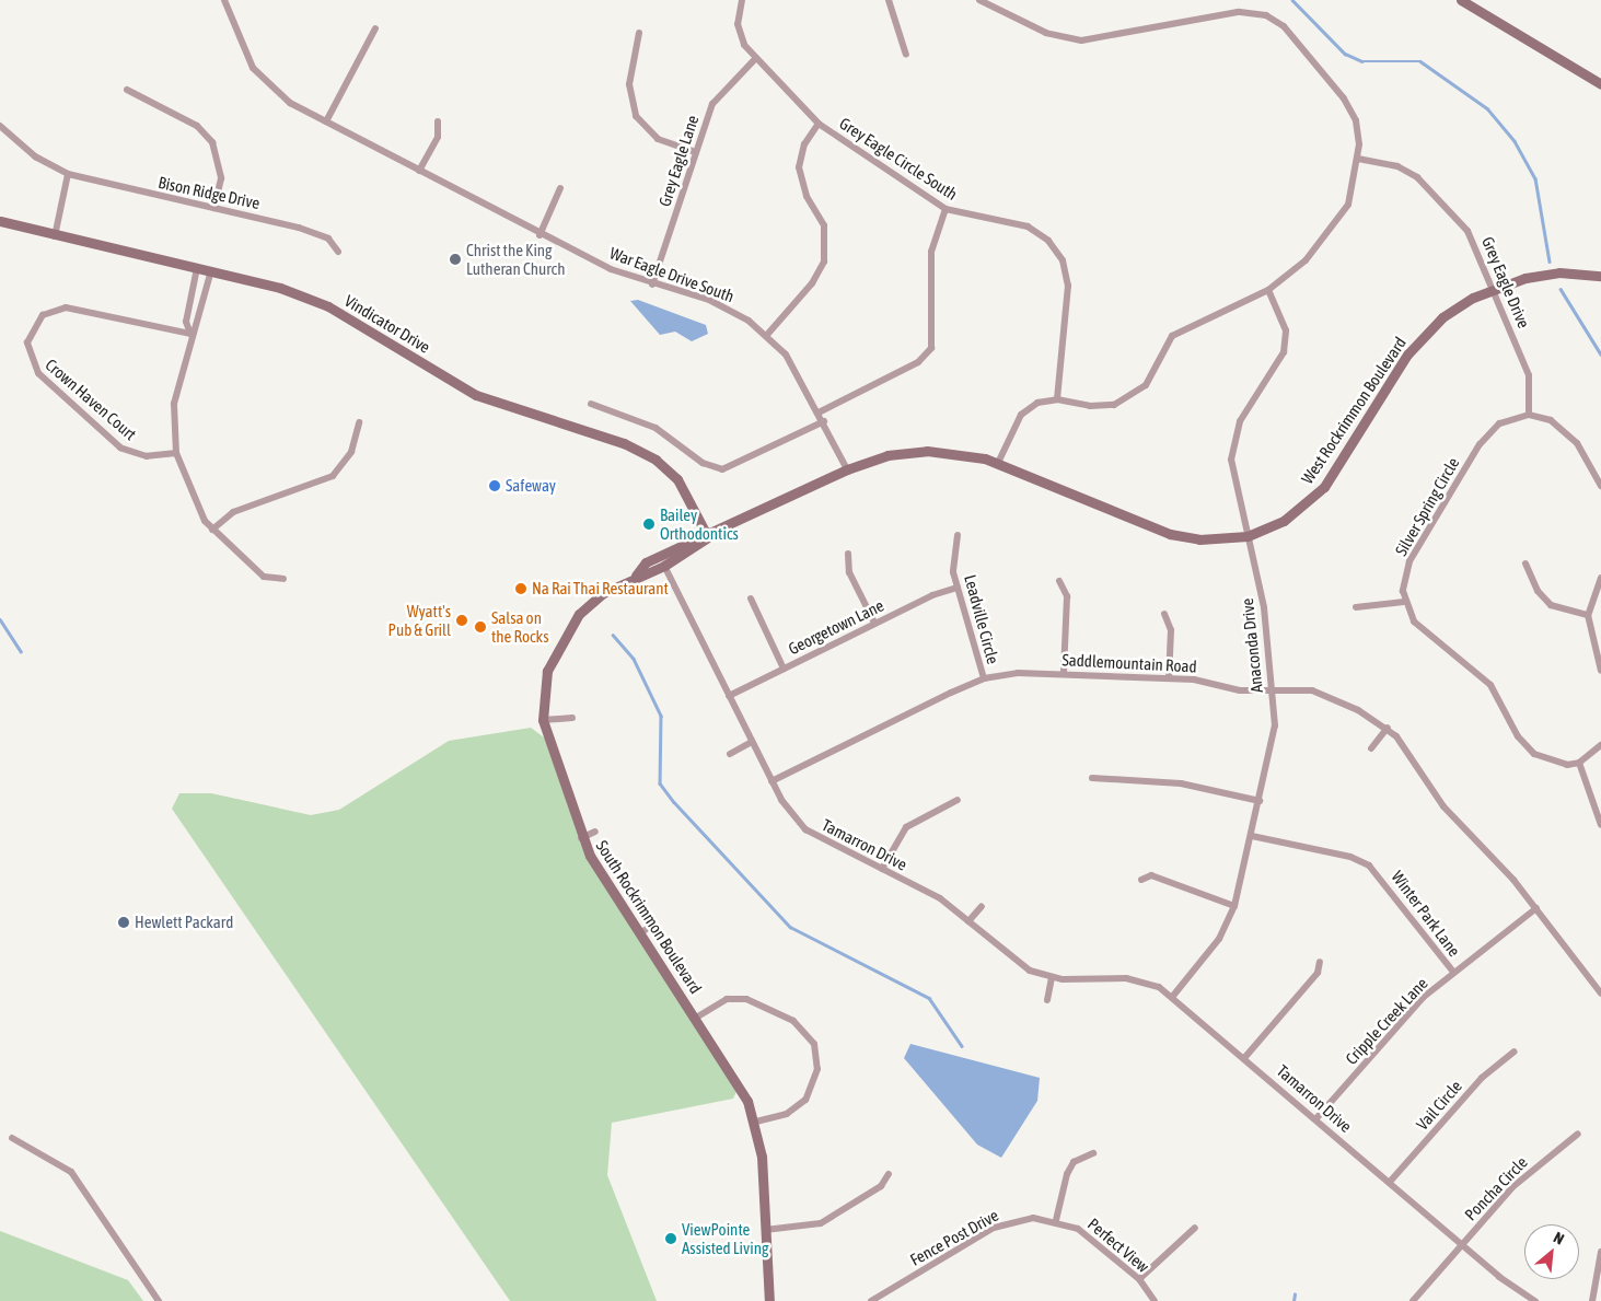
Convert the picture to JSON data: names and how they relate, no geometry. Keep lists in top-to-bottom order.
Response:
{
  "streets": {
    "main road": ["Vindicator Drive", "West Rockrimmon Boulevard", "South Rockrimmon Boulevard"],
    "street": [
      "Grey Eagle Circle South",
      "Grey Eagle Lane",
      "Bison Ridge Drive",
      "War Eagle Drive South",
      "Grey Eagle Drive",
      "Crown Haven Court",
      "Silver Spring Circle",
      "Leadville Circle",
      "Georgetown Lane",
      "Anaconda Drive",
      "Saddlemountain Road",
      "Tamarron Drive",
      "Winter Park Lane",
      "Cripple Creek Lane",
      "Vail Circle",
      "Poncha Circle",
      "Fence Post Drive",
      "Perfect View"
    ]
  },
  "crossings": [
    ["Grey Eagle Circle South", "Grey Eagle Lane"],
    ["Grey Eagle Lane", "War Eagle Drive South"],
    ["War Eagle Drive South", "West Rockrimmon Boulevard"],
    ["War Eagle Drive South", "South Rockrimmon Boulevard"],
    ["Grey Eagle Drive", "West Rockrimmon Boulevard"],
    ["Grey Eagle Drive", "Silver Spring Circle"],
    ["Vindicator Drive", "South Rockrimmon Boulevard"],
    ["West Rockrimmon Boulevard", "Anaconda Drive"],
    ["West Rockrimmon Boulevard", "South Rockrimmon Boulevard"],
    ["Leadville Circle", "Georgetown Lane"],
    ["Leadville Circle", "Saddlemountain Road"],
    ["Georgetown Lane", "Tamarron Drive"],
    ["Anaconda Drive", "Saddlemountain Road"],
    ["Anaconda Drive", "Tamarron Drive"],
    ["Anaconda Drive", "Winter Park Lane"],
    ["Saddlemountain Road", "Tamarron Drive"],
    ["Saddlemountain Road", "Cripple Creek Lane"],
    ["Tamarron Drive", "South Rockrimmon Boulevard"],
    ["Tamarron Drive", "Cripple Creek Lane"],
    ["Tamarron Drive", "Vail Circle"],
    ["Tamarron Drive", "Poncha Circle"],
    ["Winter Park Lane", "Cripple Creek Lane"],
    ["Fence Post Drive", "Perfect View"]
  ],
  "places": [
    "Christ the King Lutheran Church",
    "Safeway",
    "Bailey Orthodontics",
    "Na Rai Thai Restaurant",
    "Wyatt's Pub & Grill",
    "Salsa on the Rocks",
    "Hewlett Packard",
    "ViewPointe Assisted Living"
  ],
  "north": "top right"
}
